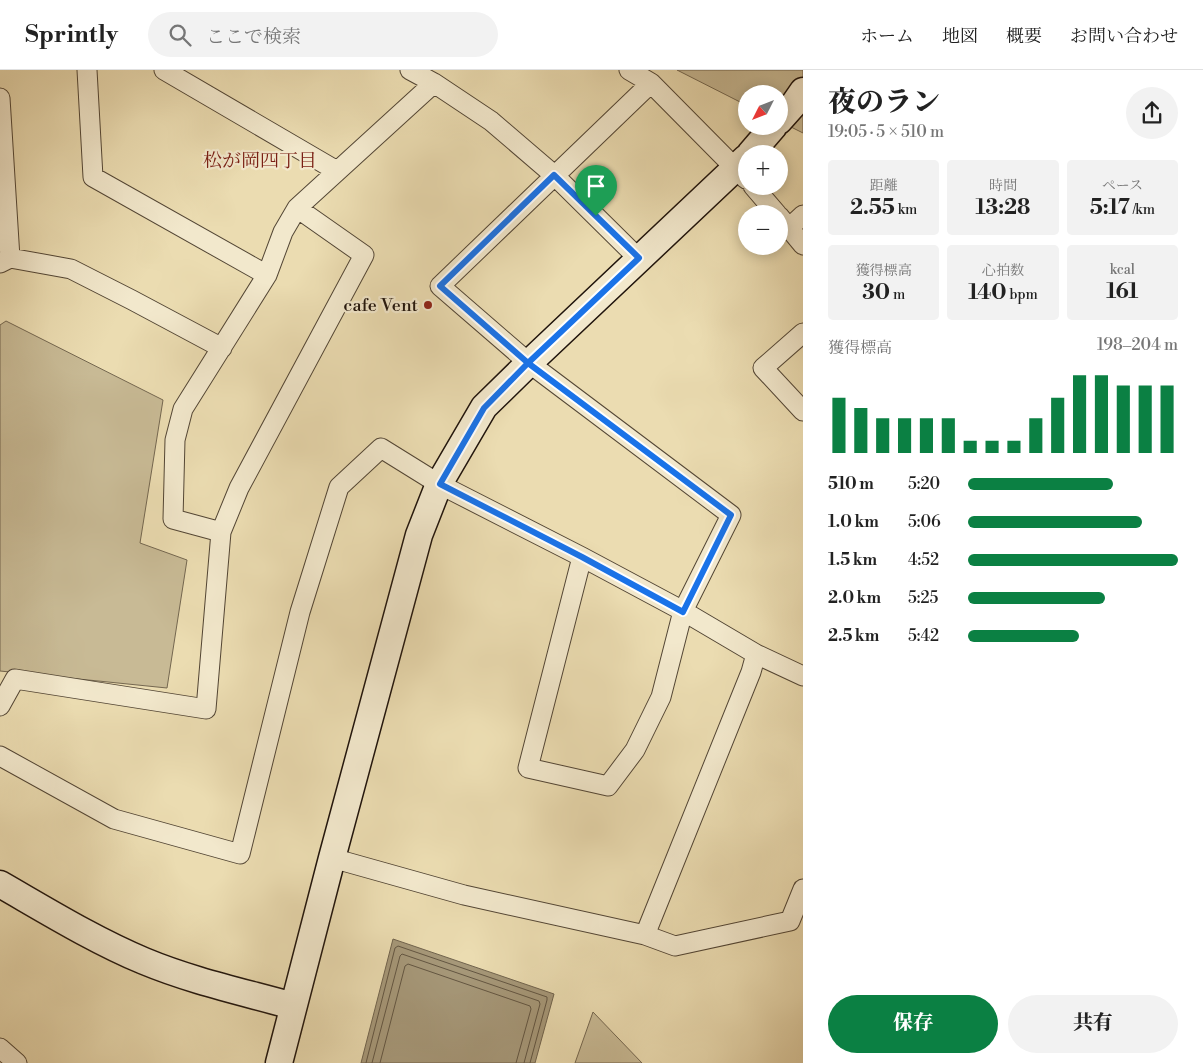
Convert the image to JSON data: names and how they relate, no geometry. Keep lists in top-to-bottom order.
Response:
{
  "districts": ["松が岡四丁目"],
  "places": ["cafe Vent"],
  "north": "bottom left",
  "page": {
    "header": "Sprintly",
    "search": "ここで検索",
    "nav": [
      "ホーム",
      "地図",
      "概要",
      "お問い合わせ"
    ],
    "heading": ["夜のラン", "19:05 · 5 × 510 m"],
    "map_buttons": ["+", "−"],
    "stats": [
      ["距離", "2.55 km"],
      ["時間", "13:28"],
      ["ペース", "5:17 /km"],
      ["獲得標高", "30 m"],
      ["心拍数", "140 bpm"],
      ["kcal", "161"]
    ],
    "chart": ["獲得標高", "198–204 m"],
    "list": [
      {
        "name": "510 m",
        "note": "5:20"
      },
      {
        "name": "1.0 km",
        "note": "5:06"
      },
      {
        "name": "1.5 km",
        "note": "4:52"
      },
      {
        "name": "2.0 km",
        "note": "5:25"
      },
      {
        "name": "2.5 km",
        "note": "5:42"
      }
    ],
    "buttons": ["保存", "共有"]
  }
}
